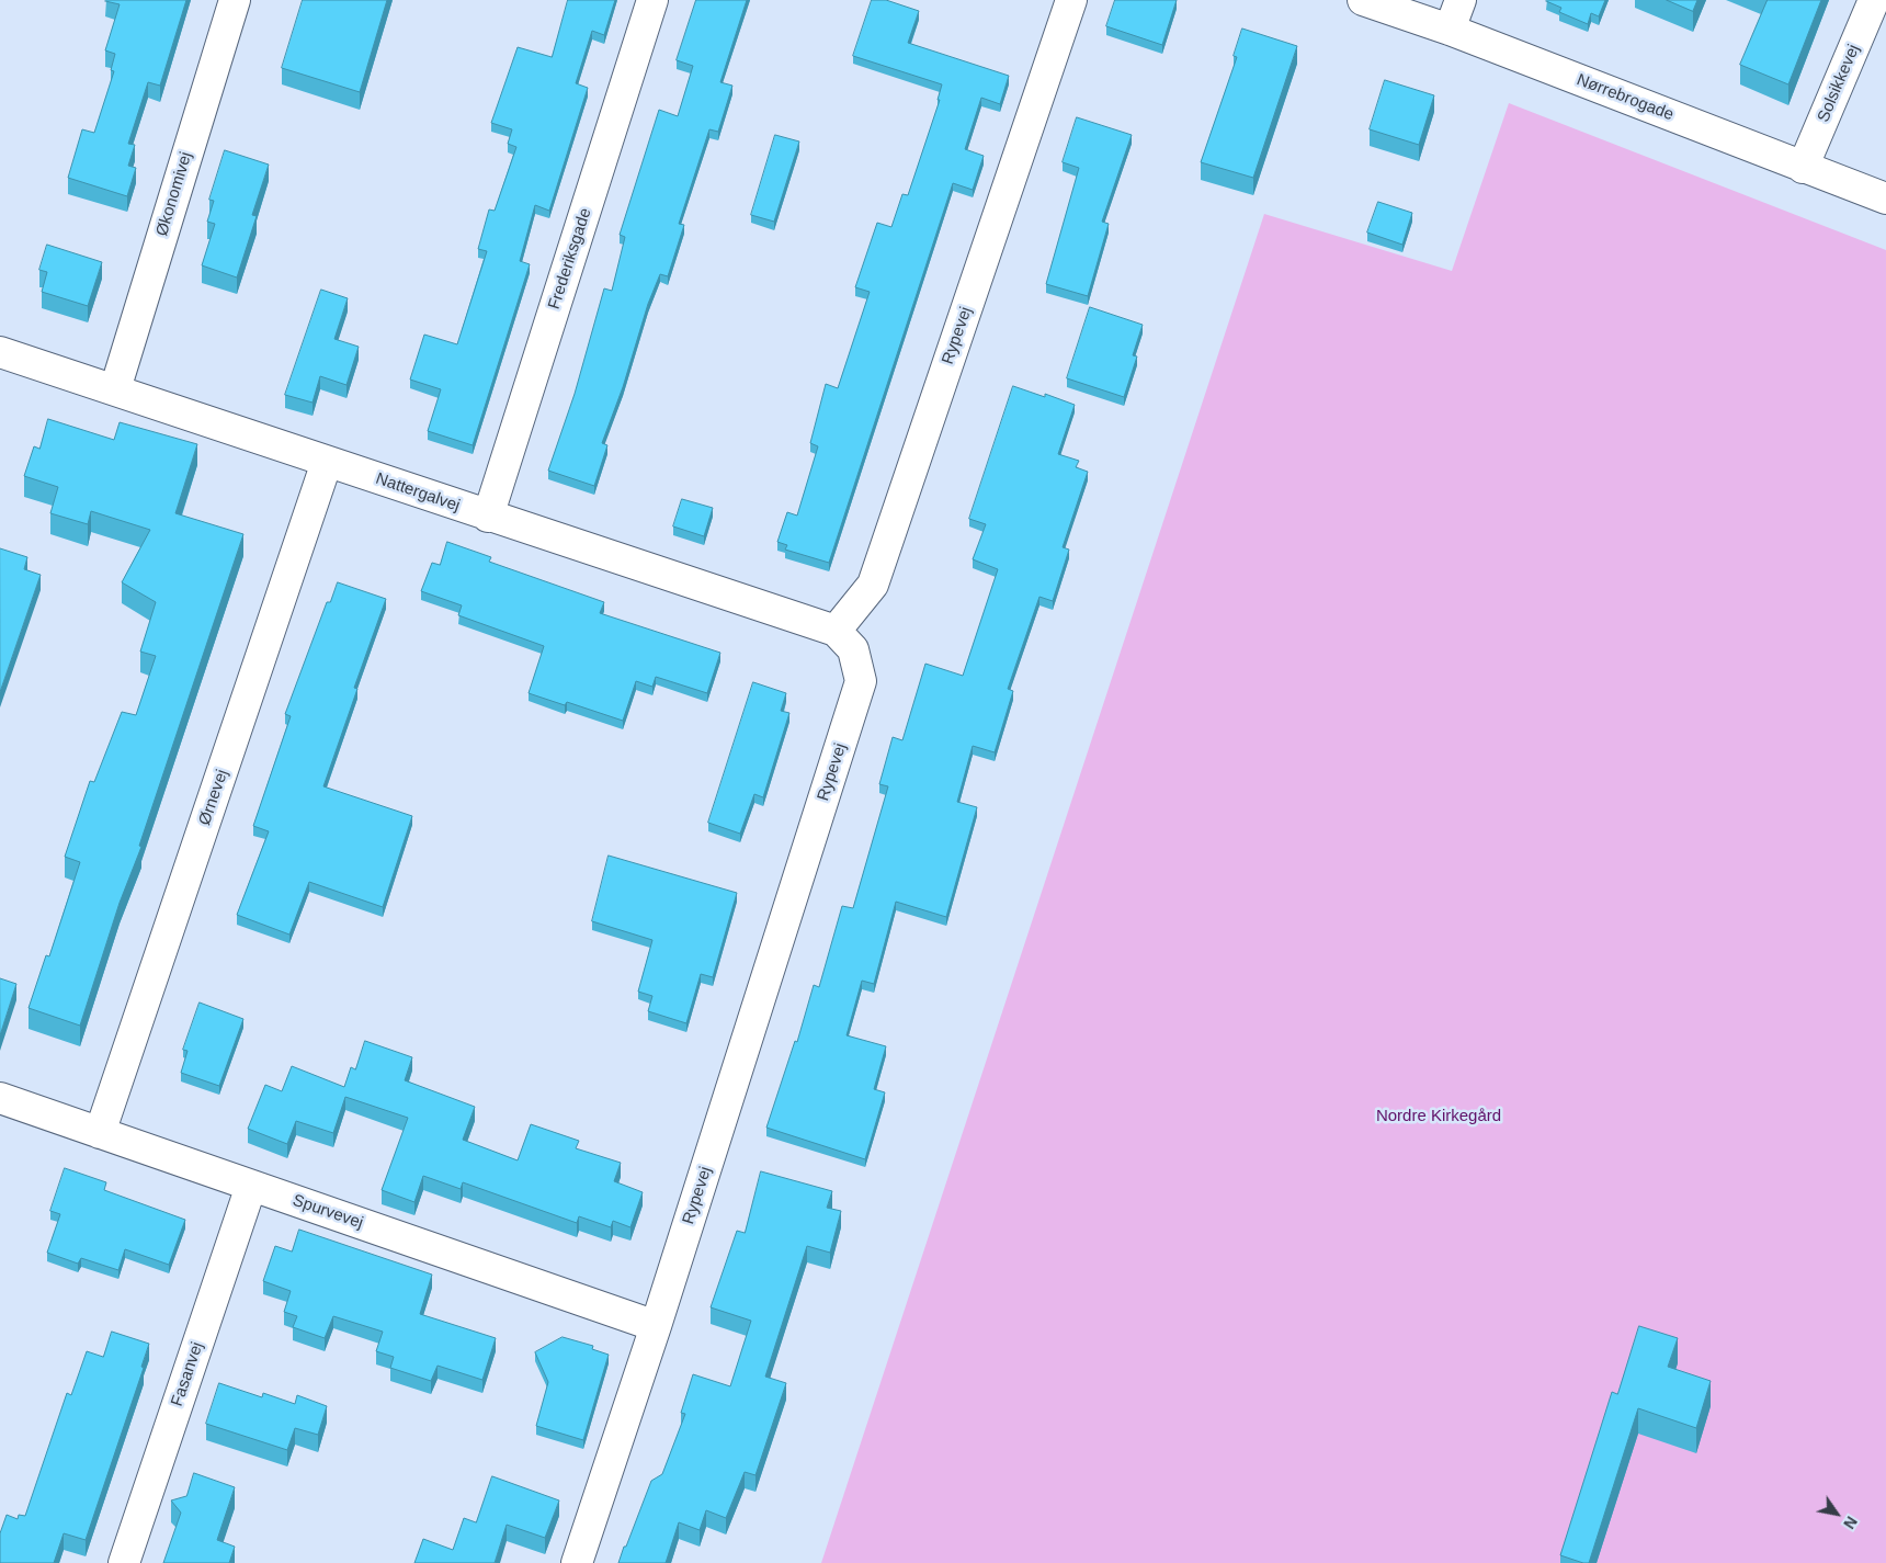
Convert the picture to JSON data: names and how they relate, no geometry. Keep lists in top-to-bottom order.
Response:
{
  "streets": {
    "street": [
      "Solsikkevej",
      "Nørrebrogade",
      "Økonomivej",
      "Frederiksgade",
      "Rypevej",
      "Nattergalvej",
      "Ørnevej",
      "Spurvevej",
      "Fasanvej"
    ]
  },
  "crossings": [
    ["Solsikkevej", "Nørrebrogade"],
    ["Økonomivej", "Nattergalvej"],
    ["Frederiksgade", "Nattergalvej"],
    ["Rypevej", "Nattergalvej"],
    ["Rypevej", "Spurvevej"],
    ["Nattergalvej", "Ørnevej"],
    ["Ørnevej", "Spurvevej"],
    ["Spurvevej", "Fasanvej"]
  ],
  "parks": ["Nordre Kirkegård"],
  "north": "bottom right"
}
